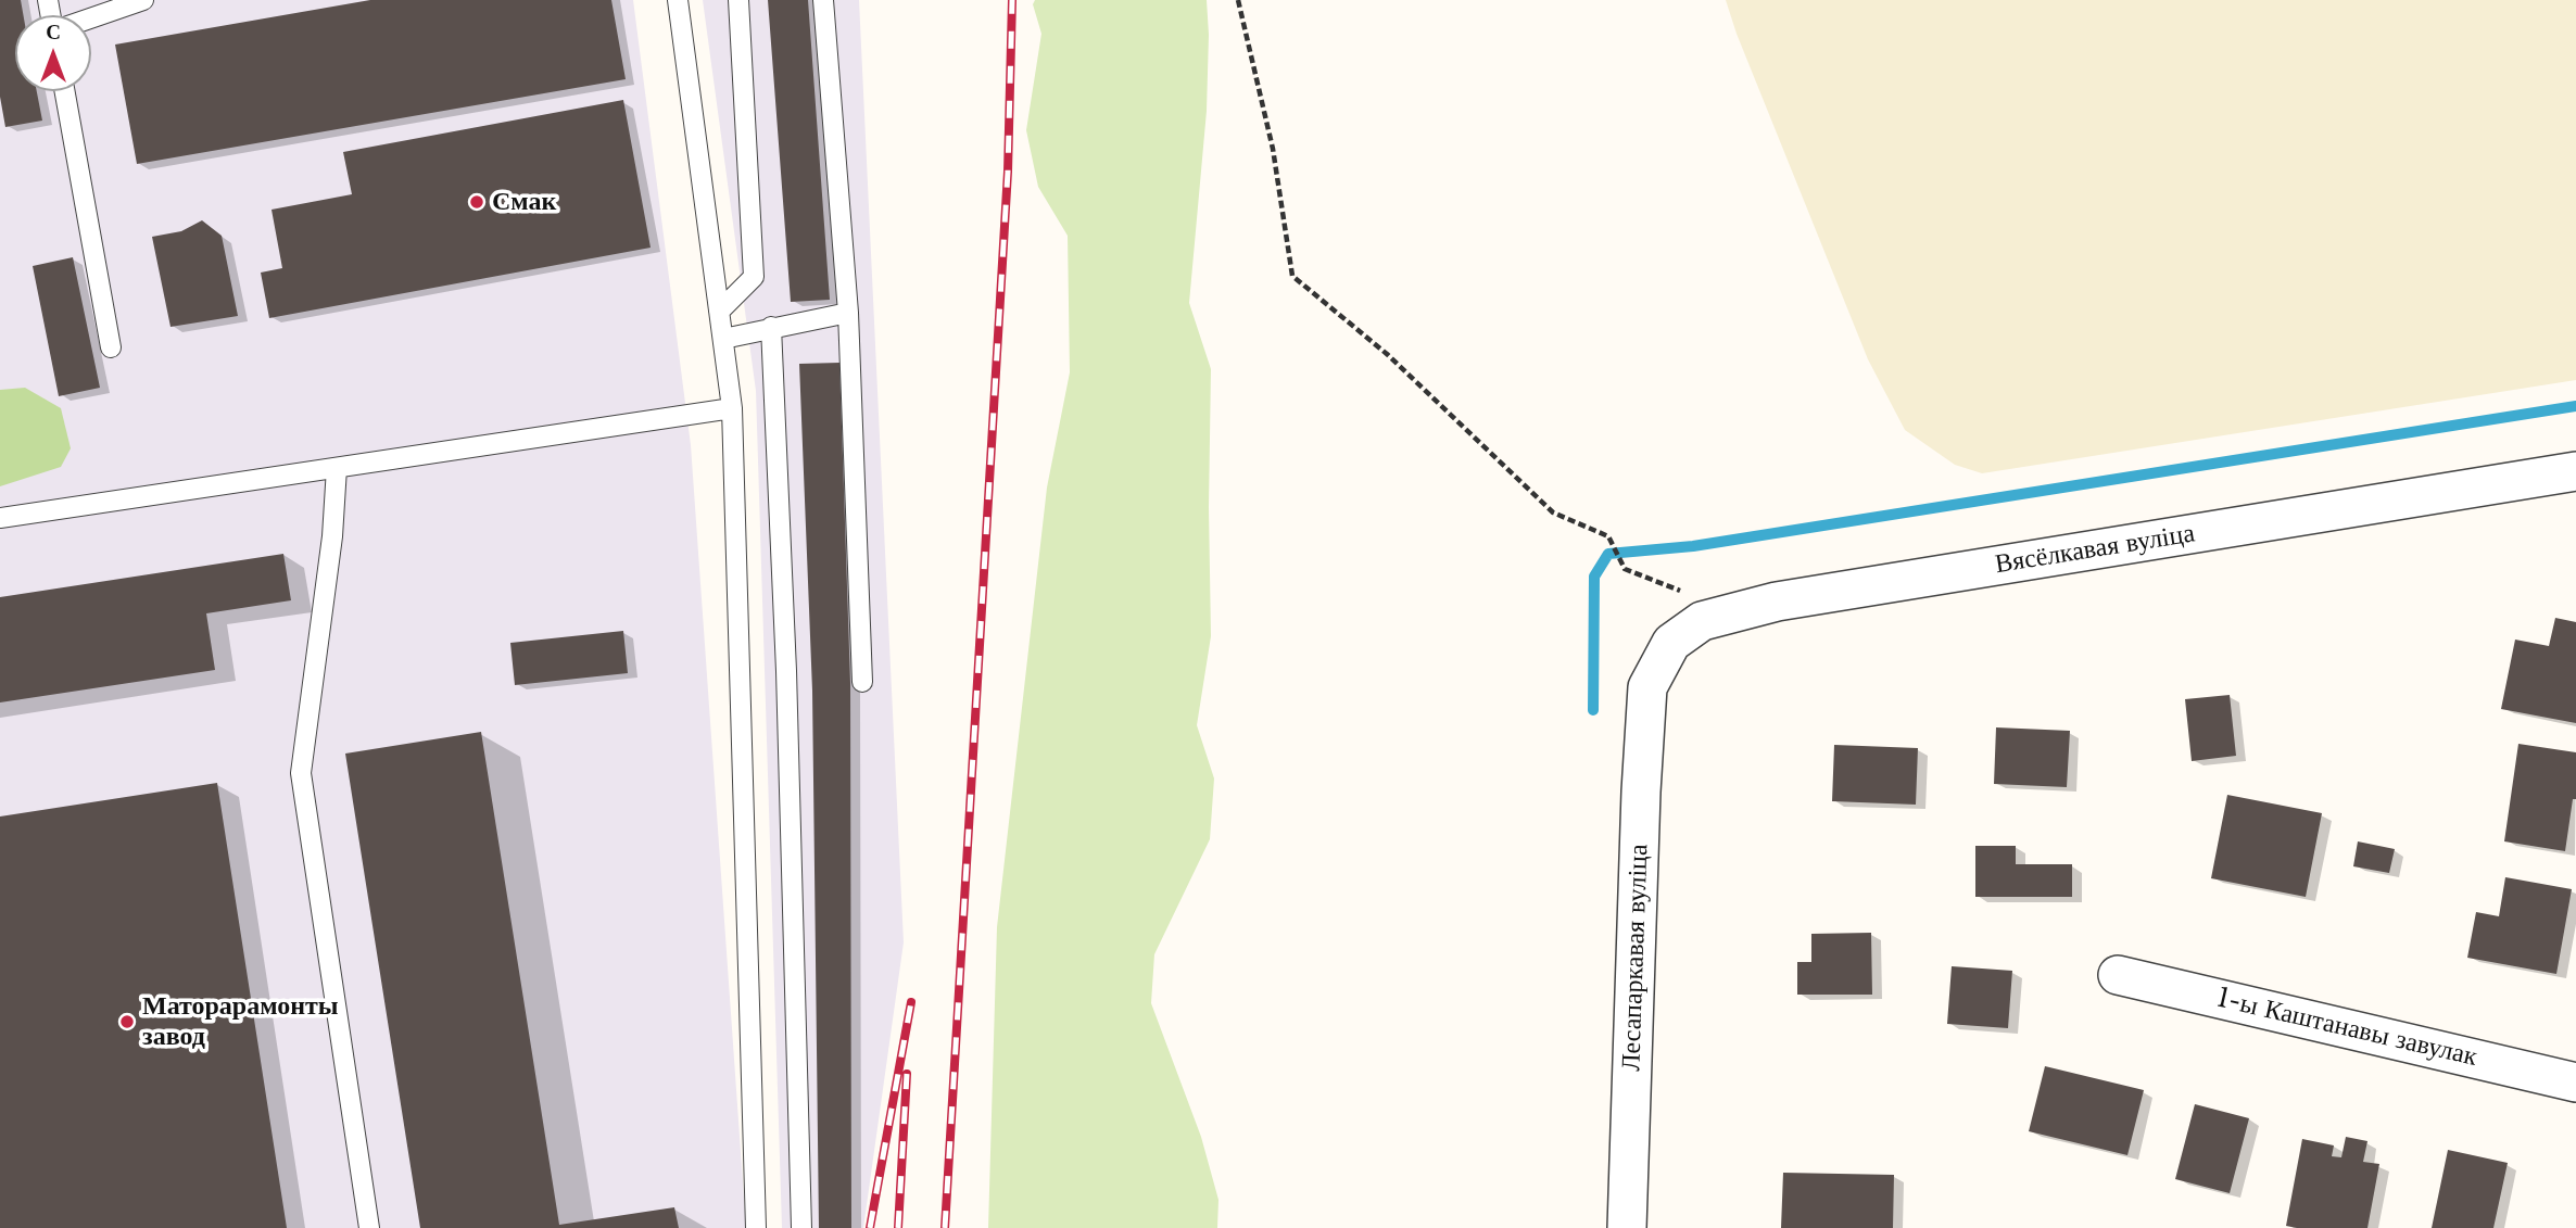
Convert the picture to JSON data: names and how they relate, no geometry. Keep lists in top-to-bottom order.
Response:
{
  "streets": {
    "street": ["Вясёлкавая вуліца", "Лесапаркавая вуліца", "1-ы Каштанавы завулак"]
  },
  "crossings": [
    ["Вясёлкавая вуліца", "Лесапаркавая вуліца"]
  ],
  "places": ["Смак", "Маторарамонты завод"],
  "north": "top"
}
